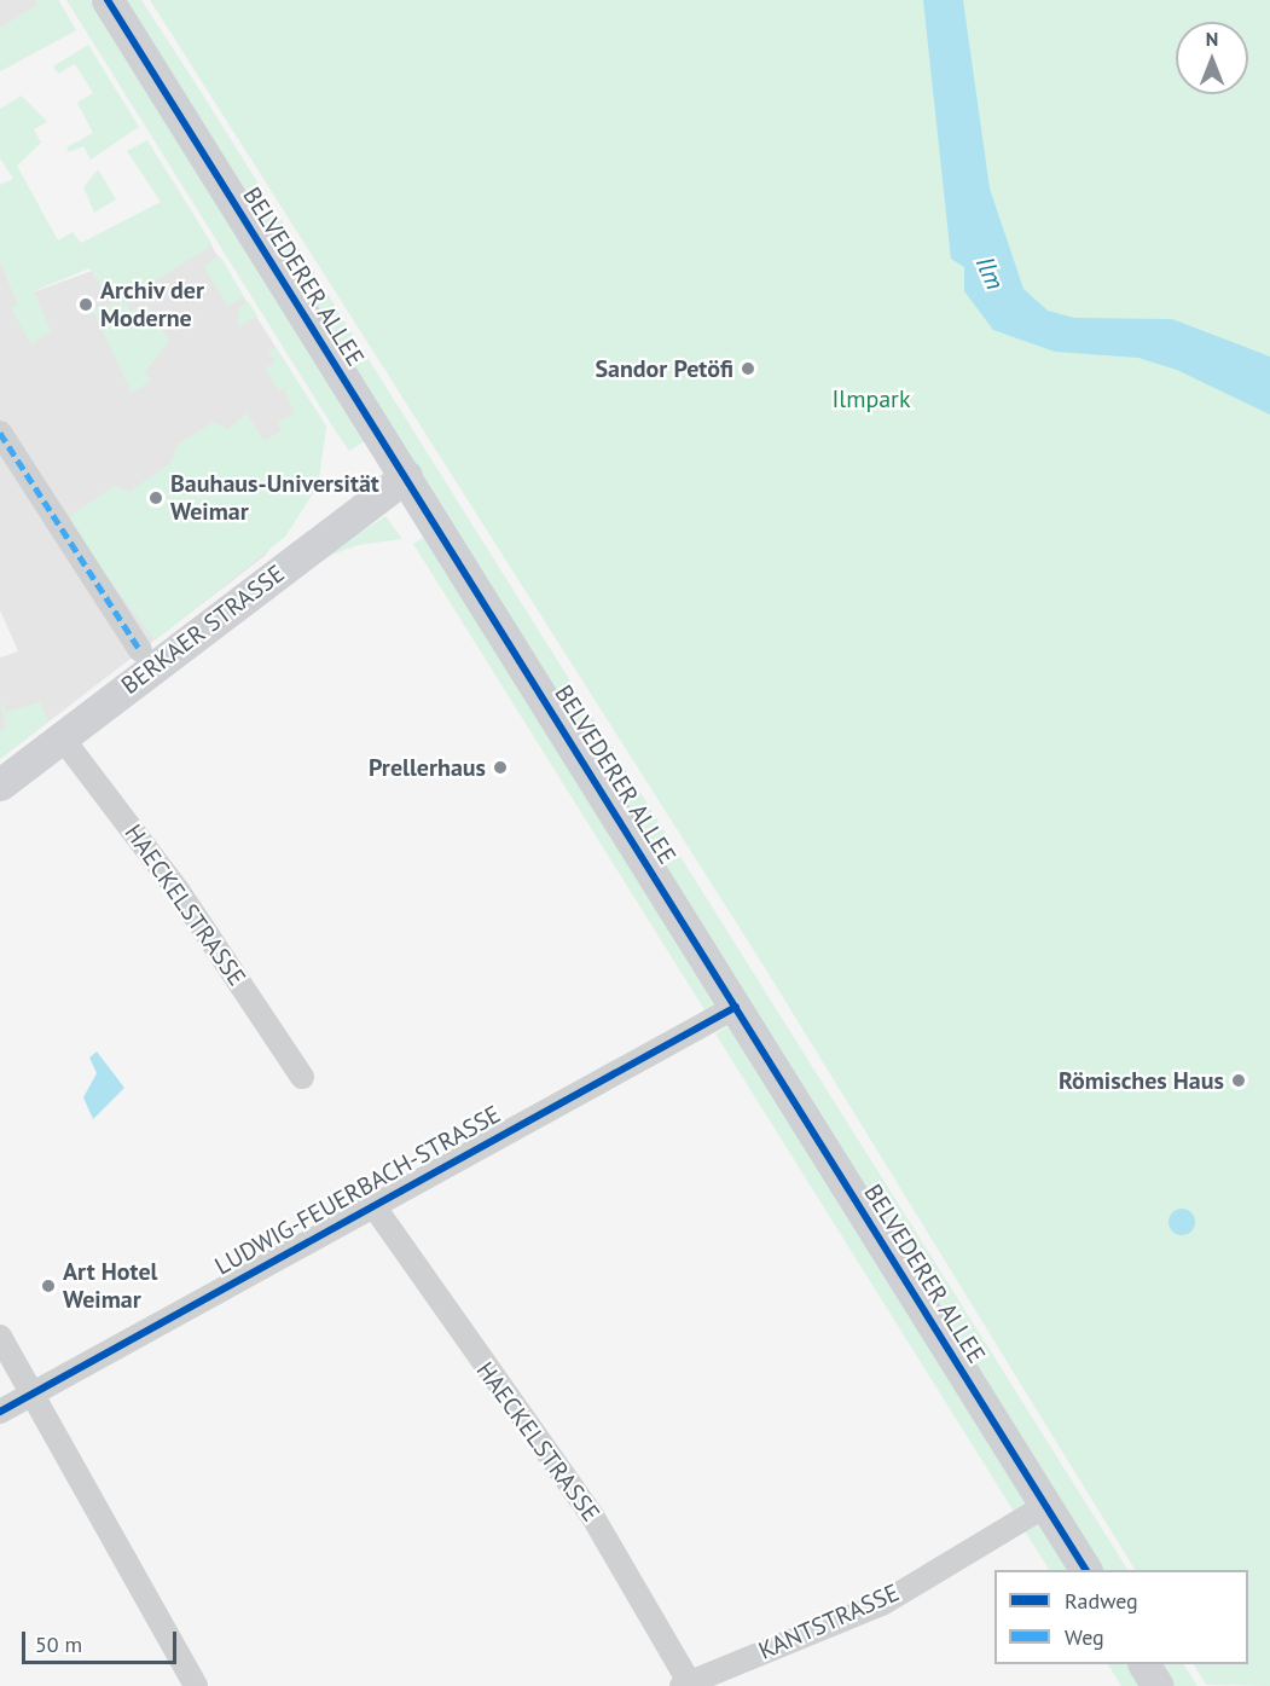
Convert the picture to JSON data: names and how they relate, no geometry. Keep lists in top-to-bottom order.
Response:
{
  "streets": {
    "street": [
      "BELVEDERER ALLEE",
      "BERKAER STRASSE",
      "HAECKELSTRASSE",
      "LUDWIG-FEUERBACH-STRASSE",
      "KANTSTRASSE"
    ]
  },
  "crossings": [
    ["BELVEDERER ALLEE", "BERKAER STRASSE"],
    ["BELVEDERER ALLEE", "LUDWIG-FEUERBACH-STRASSE"],
    ["BELVEDERER ALLEE", "KANTSTRASSE"],
    ["BERKAER STRASSE", "HAECKELSTRASSE"],
    ["HAECKELSTRASSE", "LUDWIG-FEUERBACH-STRASSE"],
    ["HAECKELSTRASSE", "KANTSTRASSE"]
  ],
  "water": ["Ilm"],
  "parks": ["Ilmpark"],
  "places": [
    "Archiv der Moderne",
    "Sandor Petöfi",
    "Bauhaus-Universität Weimar",
    "Prellerhaus",
    "Römisches Haus",
    "Art Hotel Weimar"
  ],
  "legend": ["Radweg", "Weg"],
  "scale_bar": "50 m",
  "north": "top"
}
